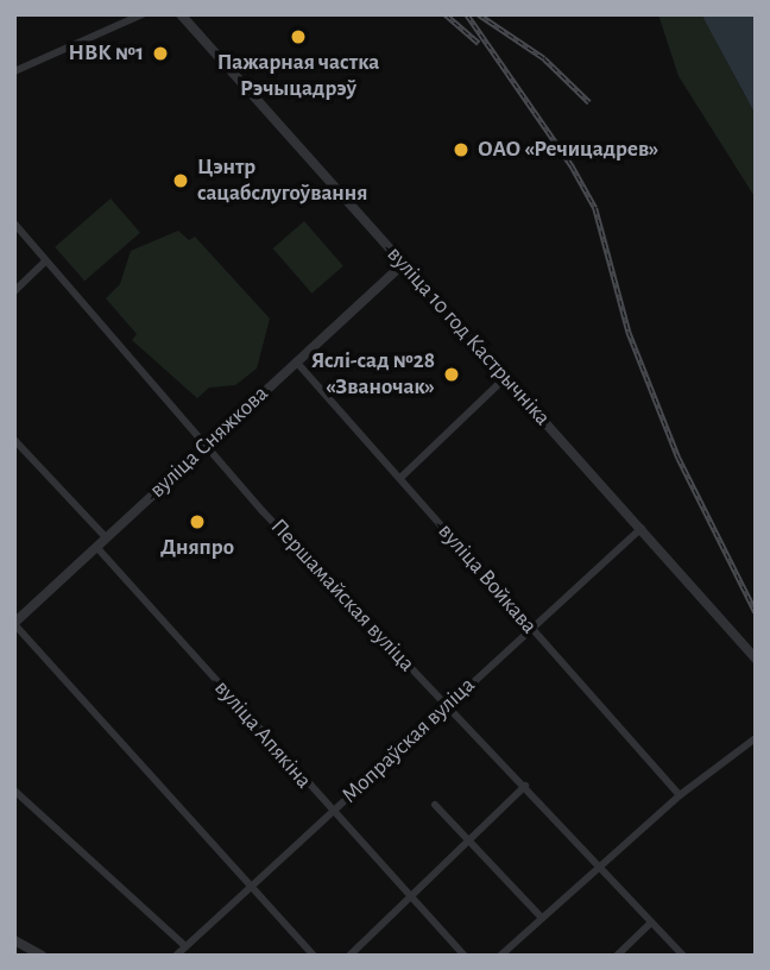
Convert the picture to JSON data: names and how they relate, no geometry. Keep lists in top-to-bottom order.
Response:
{
  "streets": {
    "street": [
      "вуліца 10 год Кастрычніка",
      "вуліца Сняжкова",
      "вуліца Войкава",
      "Першамайская вуліца",
      "вуліца Апякіна",
      "Мопраўская вуліца"
    ]
  },
  "crossings": [
    ["вуліца 10 год Кастрычніка", "вуліца Сняжкова"],
    ["вуліца 10 год Кастрычніка", "Мопраўская вуліца"],
    ["вуліца Сняжкова", "вуліца Войкава"],
    ["вуліца Сняжкова", "Першамайская вуліца"],
    ["вуліца Сняжкова", "вуліца Апякіна"],
    ["вуліца Войкава", "Мопраўская вуліца"],
    ["Першамайская вуліца", "Мопраўская вуліца"],
    ["вуліца Апякіна", "Мопраўская вуліца"]
  ],
  "places": [
    "Пажарная частка Рэчыцадрэў",
    "НВК №1",
    "ОАО «Речицадрев»",
    "Цэнтр сацабслугоўвання",
    "Яслі-сад №28 «Званочак»",
    "Дняпро"
  ]
}
